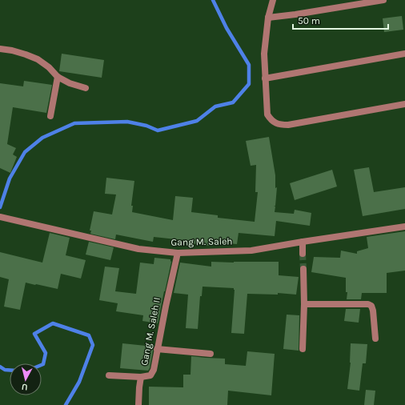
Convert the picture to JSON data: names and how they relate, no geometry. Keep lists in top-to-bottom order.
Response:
{
  "streets": {
    "street": ["Gang M. Saleh", "Gang M. Saleh II"]
  },
  "crossings": [
    ["Gang M. Saleh", "Gang M. Saleh II"]
  ],
  "scale_bar": "50 m",
  "north": "bottom"
}
